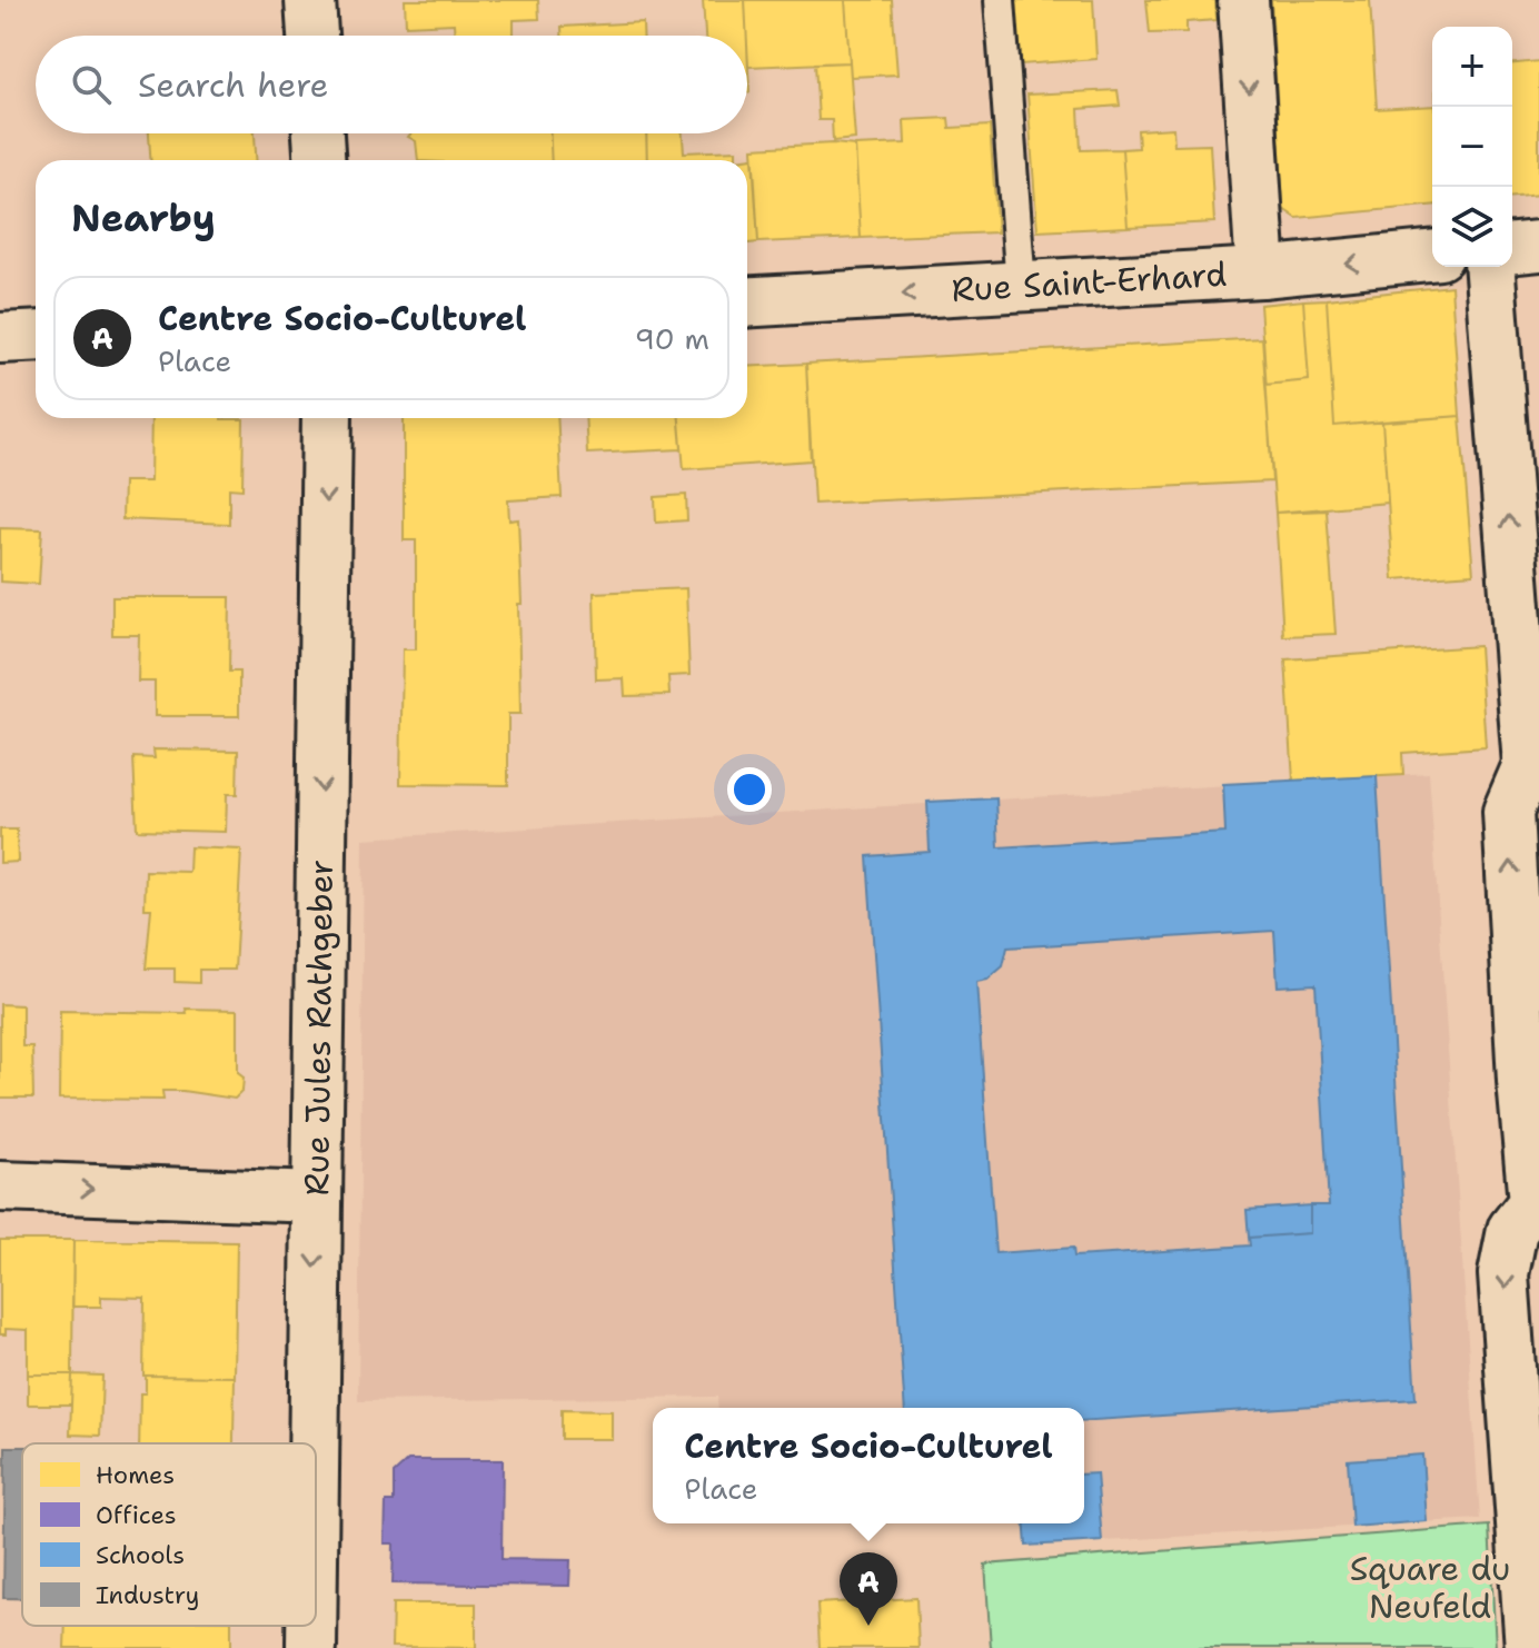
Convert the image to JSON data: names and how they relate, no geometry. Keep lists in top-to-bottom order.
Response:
{
  "streets": {
    "street": ["Rue Saint-Erhard", "Rue Jules Rathgeber"]
  },
  "one_way": ["Rue Saint-Erhard", "Rue Jules Rathgeber"],
  "parks": ["Square du Neufeld"],
  "legend": [
    "Homes",
    "Offices",
    "Schools",
    "Industry"
  ],
  "page": {
    "map_buttons": ["+", "−"],
    "search": "Search here",
    "heading": "Nearby",
    "list": [
      {
        "mark": "A",
        "name": "Centre Socio-Culturel",
        "note": "Place",
        "value": "90 m"
      }
    ],
    "popup": ["Centre Socio-Culturel", "Place"],
    "pins": "A"
  }
}
